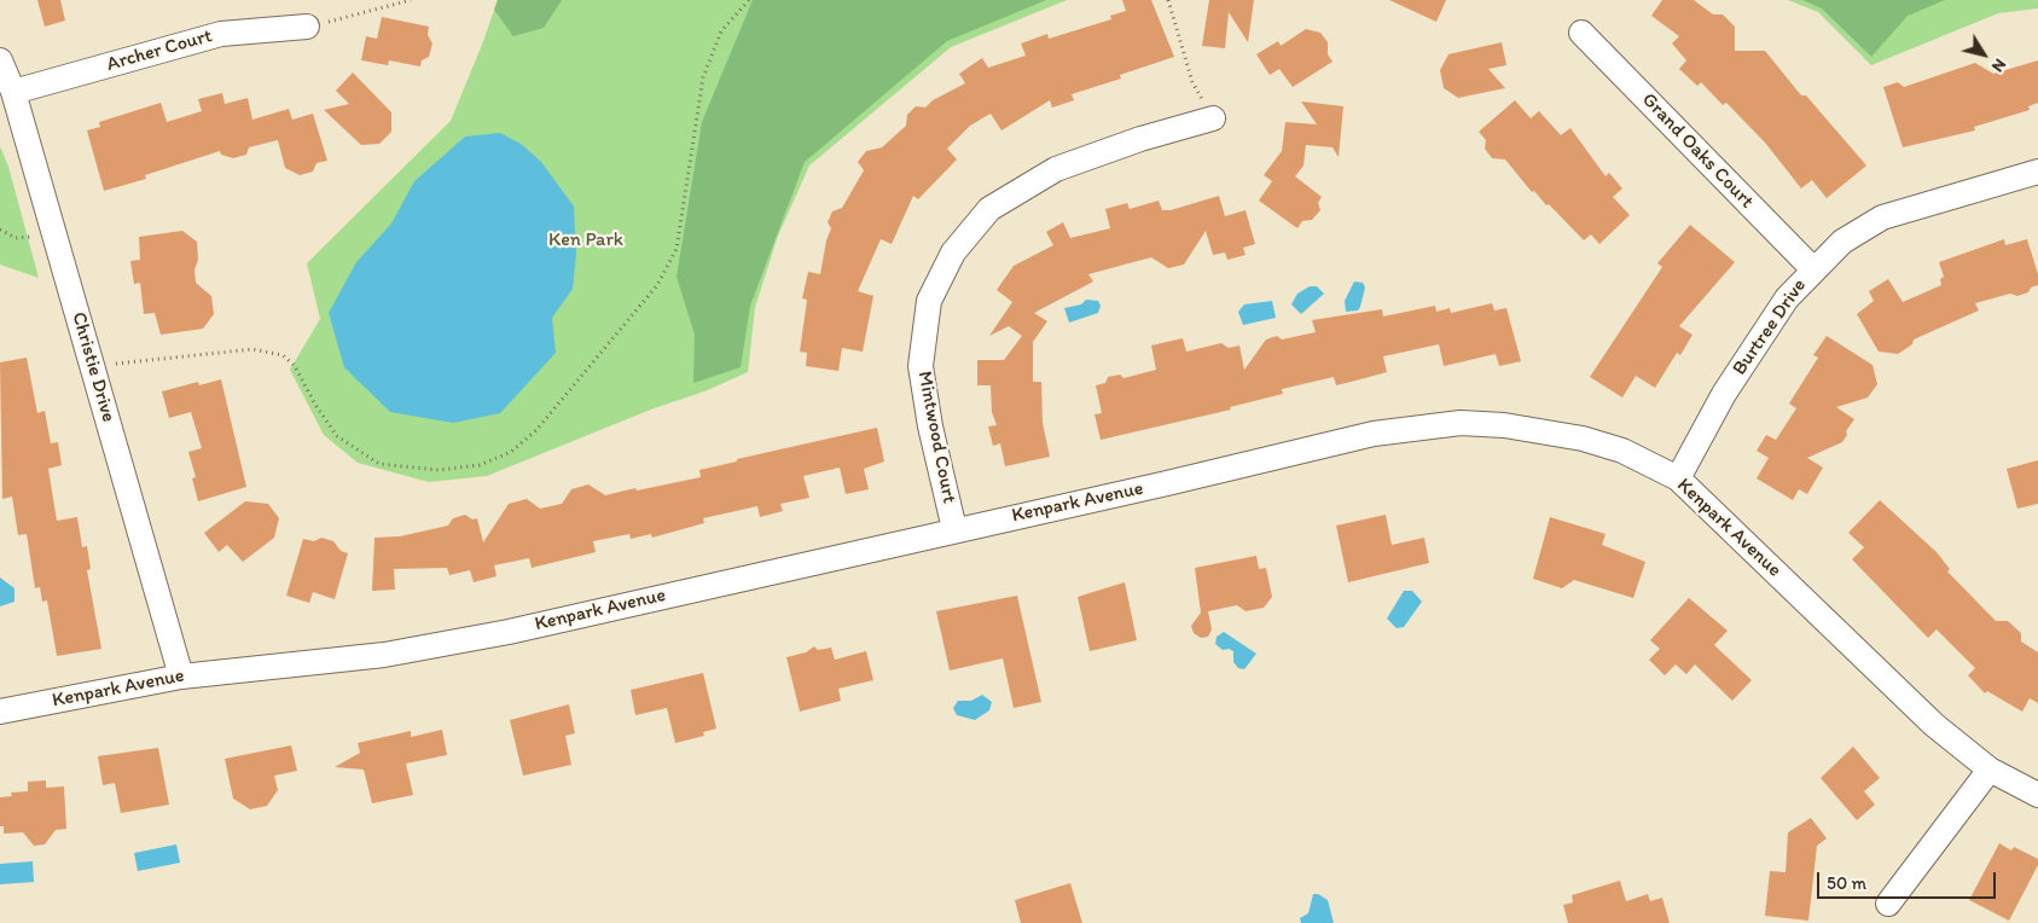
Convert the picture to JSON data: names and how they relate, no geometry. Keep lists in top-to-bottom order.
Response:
{
  "streets": {
    "street": [
      "Archer Court",
      "Grand Oaks Court",
      "Burtree Drive",
      "Christie Drive",
      "Mintwood Court",
      "Kenpark Avenue"
    ]
  },
  "crossings": [
    ["Archer Court", "Christie Drive"],
    ["Grand Oaks Court", "Burtree Drive"],
    ["Burtree Drive", "Kenpark Avenue"],
    ["Christie Drive", "Kenpark Avenue"],
    ["Mintwood Court", "Kenpark Avenue"]
  ],
  "parks": ["Ken Park"],
  "scale_bar": "50 m",
  "north": "bottom right"
}
